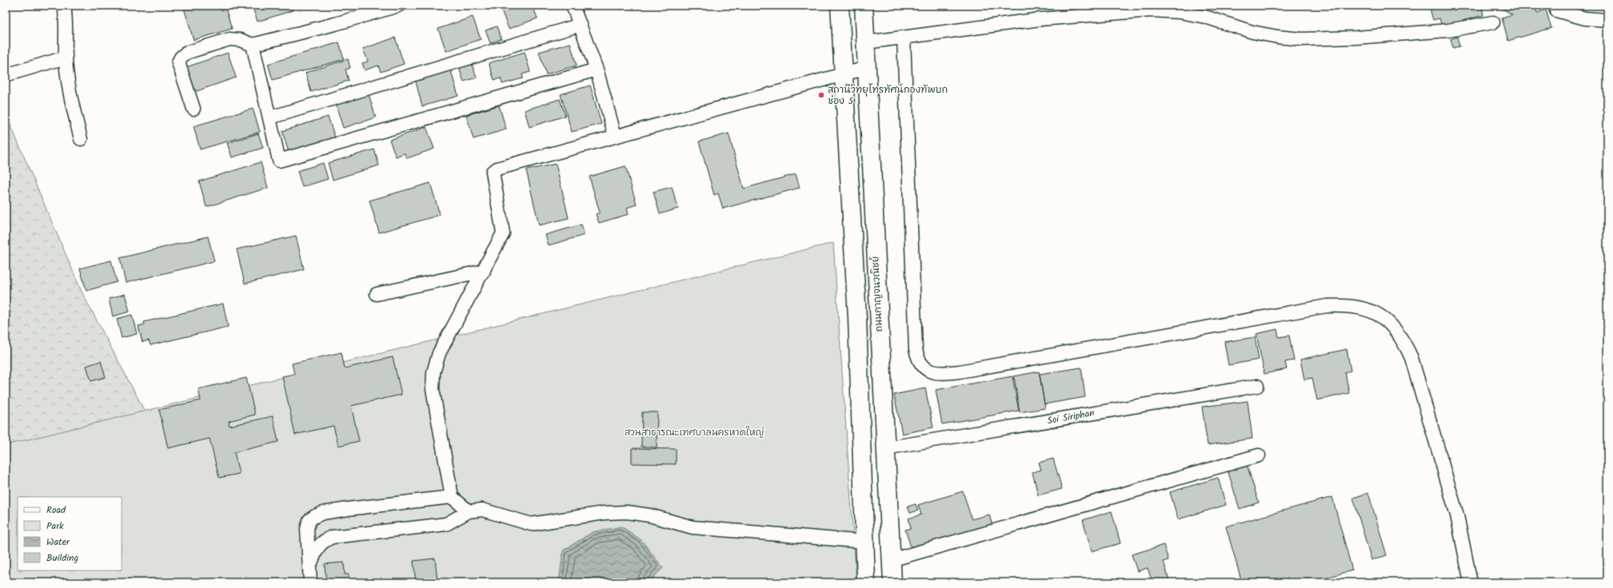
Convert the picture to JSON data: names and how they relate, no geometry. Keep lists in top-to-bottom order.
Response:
{
  "streets": {
    "main road": ["ถนนกาญจนวณิชย์"],
    "street": ["Soi Siriphan"]
  },
  "crossings": [
    ["ถนนกาญจนวณิชย์", "Soi Siriphan"]
  ],
  "parks": ["สวนสาธารณะเทศบาลนครหาดใหญ่"],
  "places": ["สถานีวิทยุโทรทัศน์กองทัพบก ช่อง 5"],
  "legend": [
    "Road",
    "Park",
    "Water",
    "Building"
  ]
}
